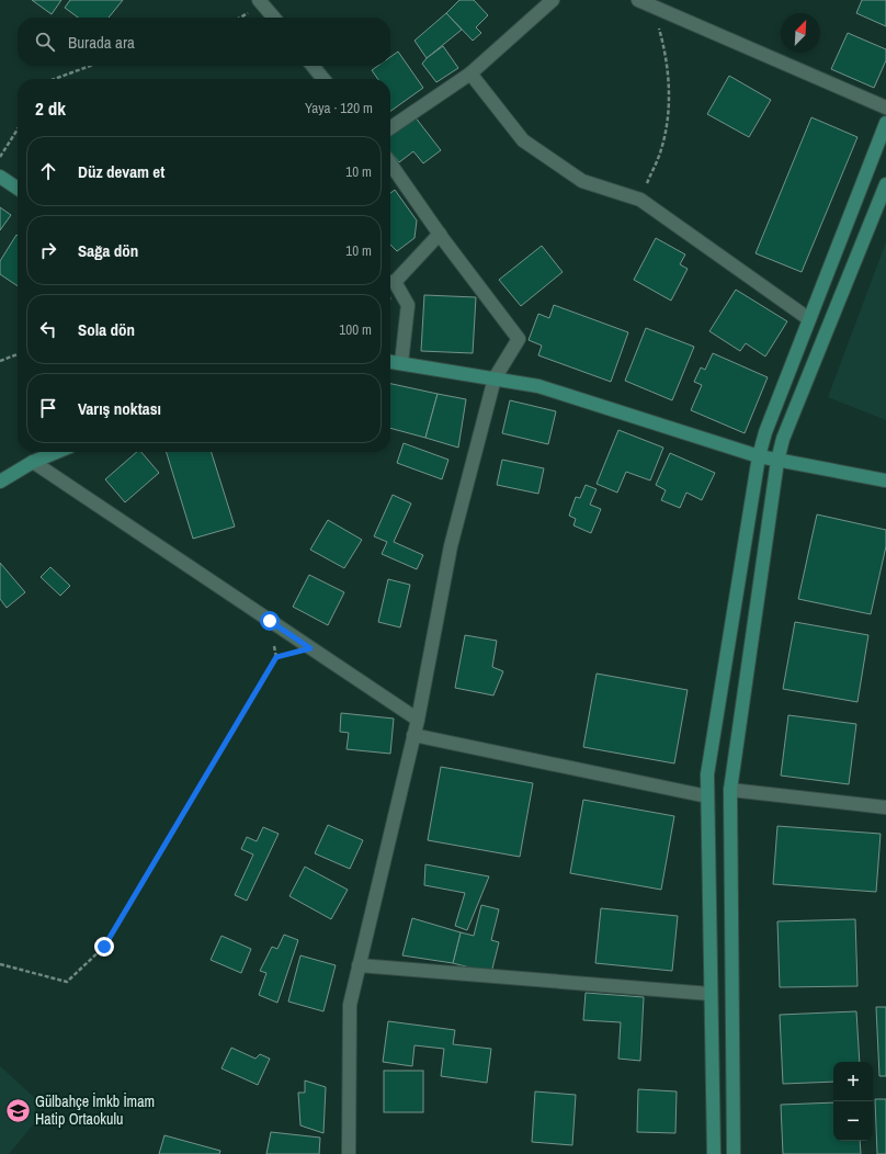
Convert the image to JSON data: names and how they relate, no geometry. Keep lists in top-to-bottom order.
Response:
{
  "places": {
    "school or university": ["Gülbahçe İmkb İmam Hatip Ortaokulu"]
  },
  "north": "top right",
  "page": {
    "search": "Burada ara",
    "heading": ["2 dk", "Yaya · 120 m"],
    "list": [
      ["Düz devam et", "10 m"],
      ["Sağa dön", "10 m"],
      ["Sola dön", "100 m"],
      "Varış noktası"
    ],
    "map_buttons": ["+", "−"]
  }
}
